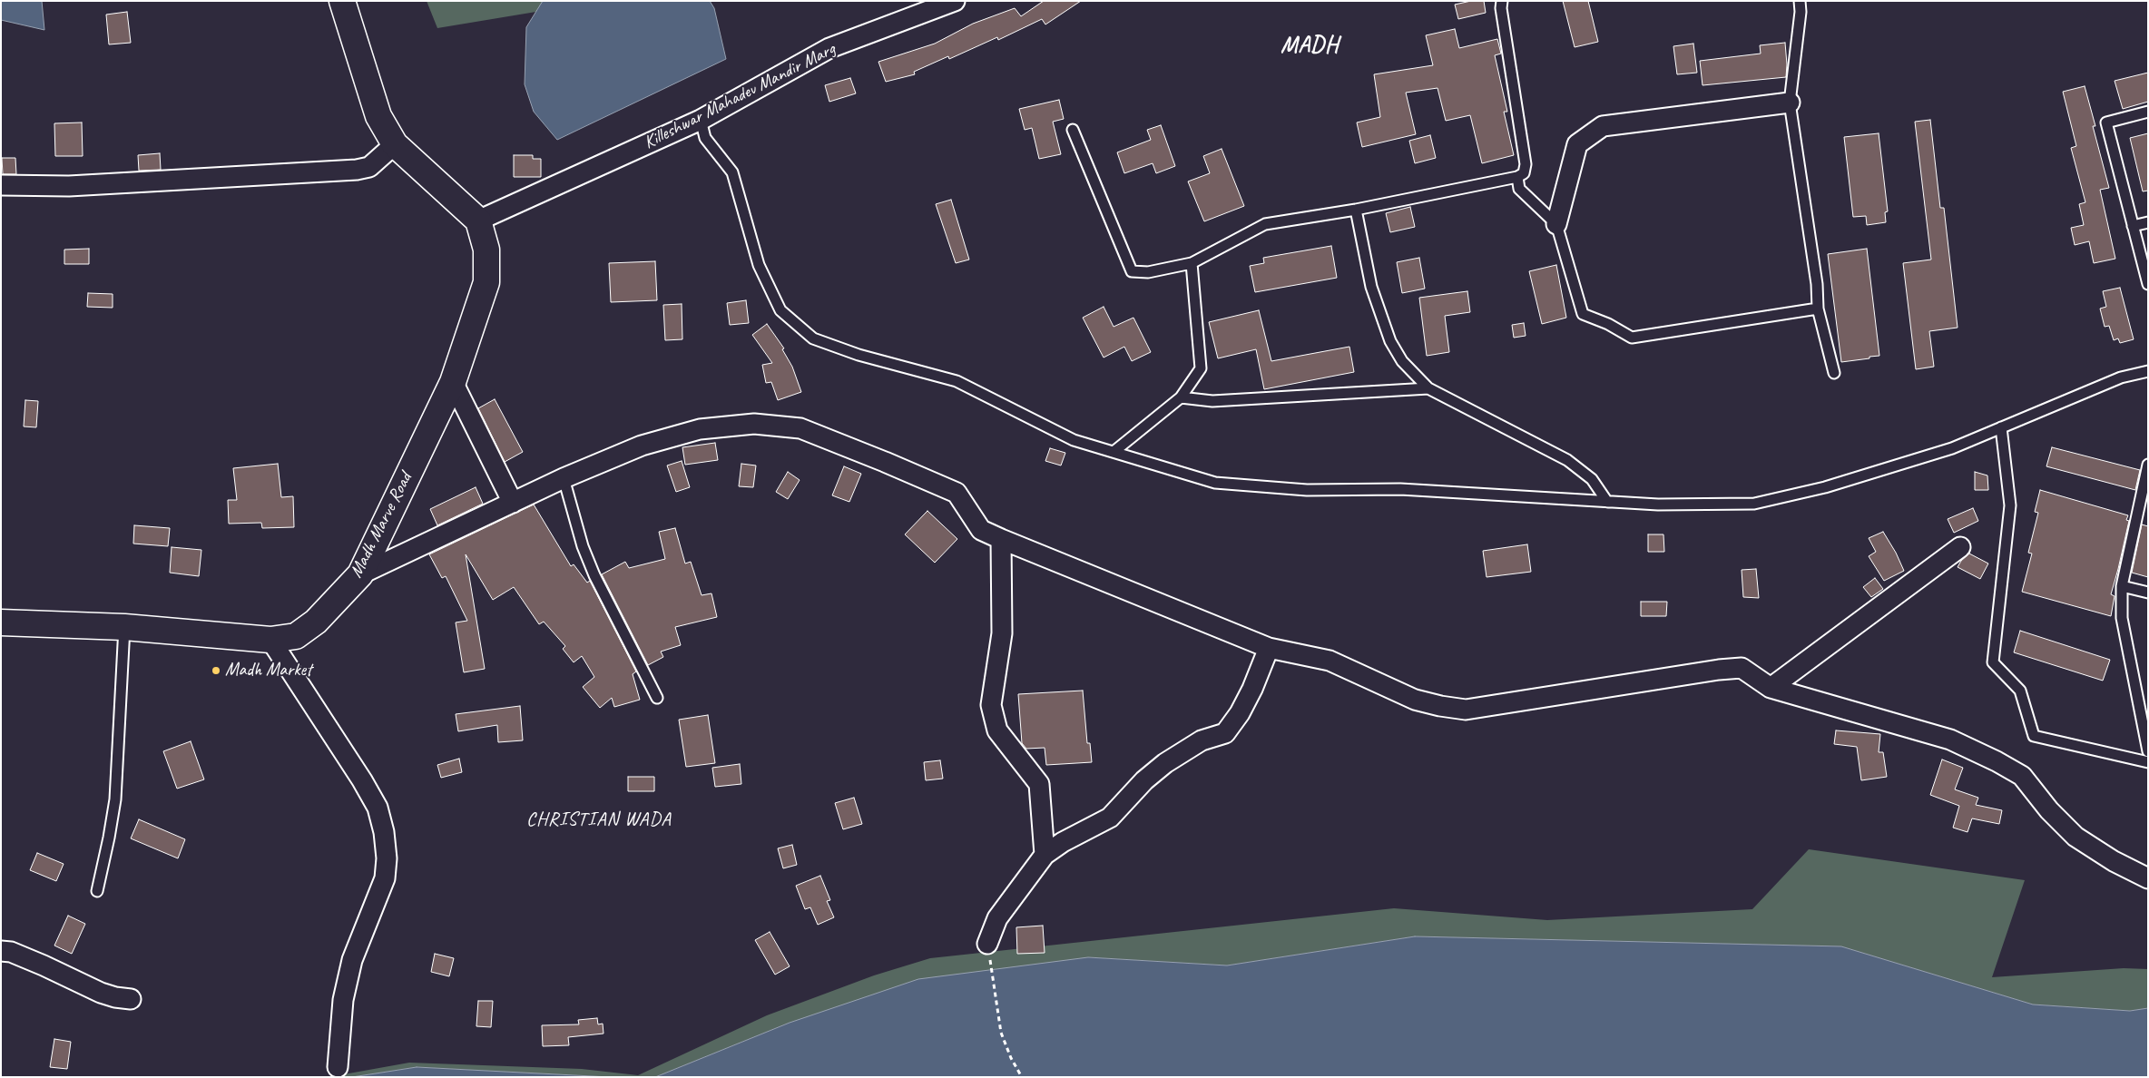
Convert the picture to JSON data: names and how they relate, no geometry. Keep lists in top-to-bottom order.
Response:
{
  "streets": {
    "street": ["Killeshwar Mahadev Mandir Marg", "Madh Marve Road"]
  },
  "crossings": [
    ["Killeshwar Mahadev Mandir Marg", "Madh Marve Road"]
  ],
  "districts": ["MADH", "CHRISTIAN WADA"],
  "places": ["Madh Market"]
}
